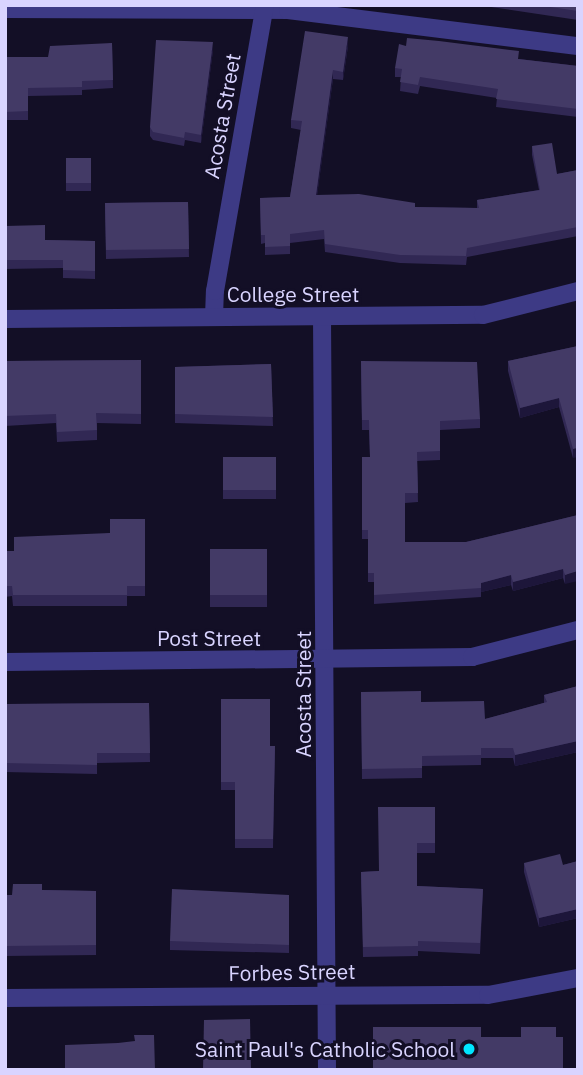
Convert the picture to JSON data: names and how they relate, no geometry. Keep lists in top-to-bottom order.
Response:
{
  "streets": {
    "street": [
      "Acosta Street",
      "College Street",
      "Post Street",
      "Forbes Street"
    ]
  },
  "crossings": [
    ["Acosta Street", "College Street"],
    ["Acosta Street", "Post Street"],
    ["Acosta Street", "Forbes Street"]
  ],
  "places": ["Saint Paul's Catholic School"]
}
